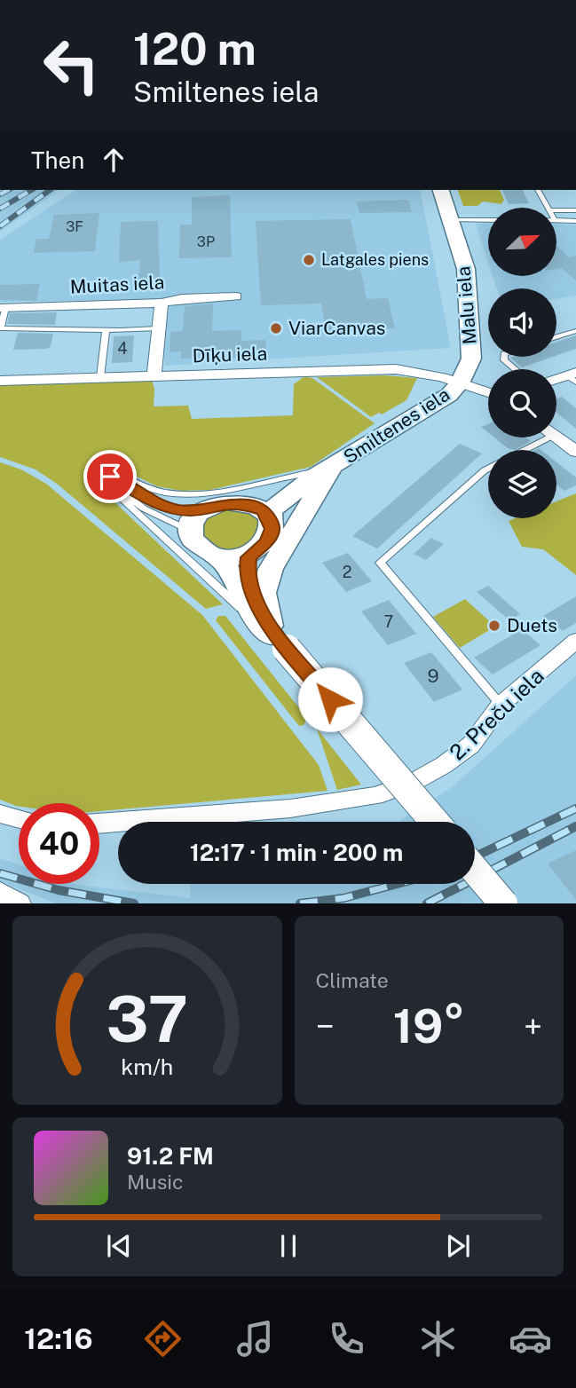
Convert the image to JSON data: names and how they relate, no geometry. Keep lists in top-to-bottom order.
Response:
{
  "streets": {
    "street": [
      "Muitas iela",
      "Malu iela",
      "Dīķu iela",
      "Smiltenes iela",
      "2. Preču iela"
    ]
  },
  "crossings": [
    ["Malu iela", "Dīķu iela"],
    ["Malu iela", "Smiltenes iela"],
    ["Dīķu iela", "Smiltenes iela"]
  ],
  "places": ["Latgales piens", "ViarCanvas", "Duets"],
  "house_numbers": [
    "3F",
    "3P",
    "4",
    "2",
    "7",
    "9"
  ],
  "north": "top right",
  "page": {
    "turn": ["120 m", "Smiltenes iela"],
    "then": "Then",
    "limit": "40",
    "trip": "12:17 · 1 min · 200 m",
    "tile": "Climate",
    "heat": ["−", "19°", "+"],
    "song": ["91.2 FM", "Music"],
    "tabs": "12:16",
    "gauge": ["37", "km/h"]
  }
}
